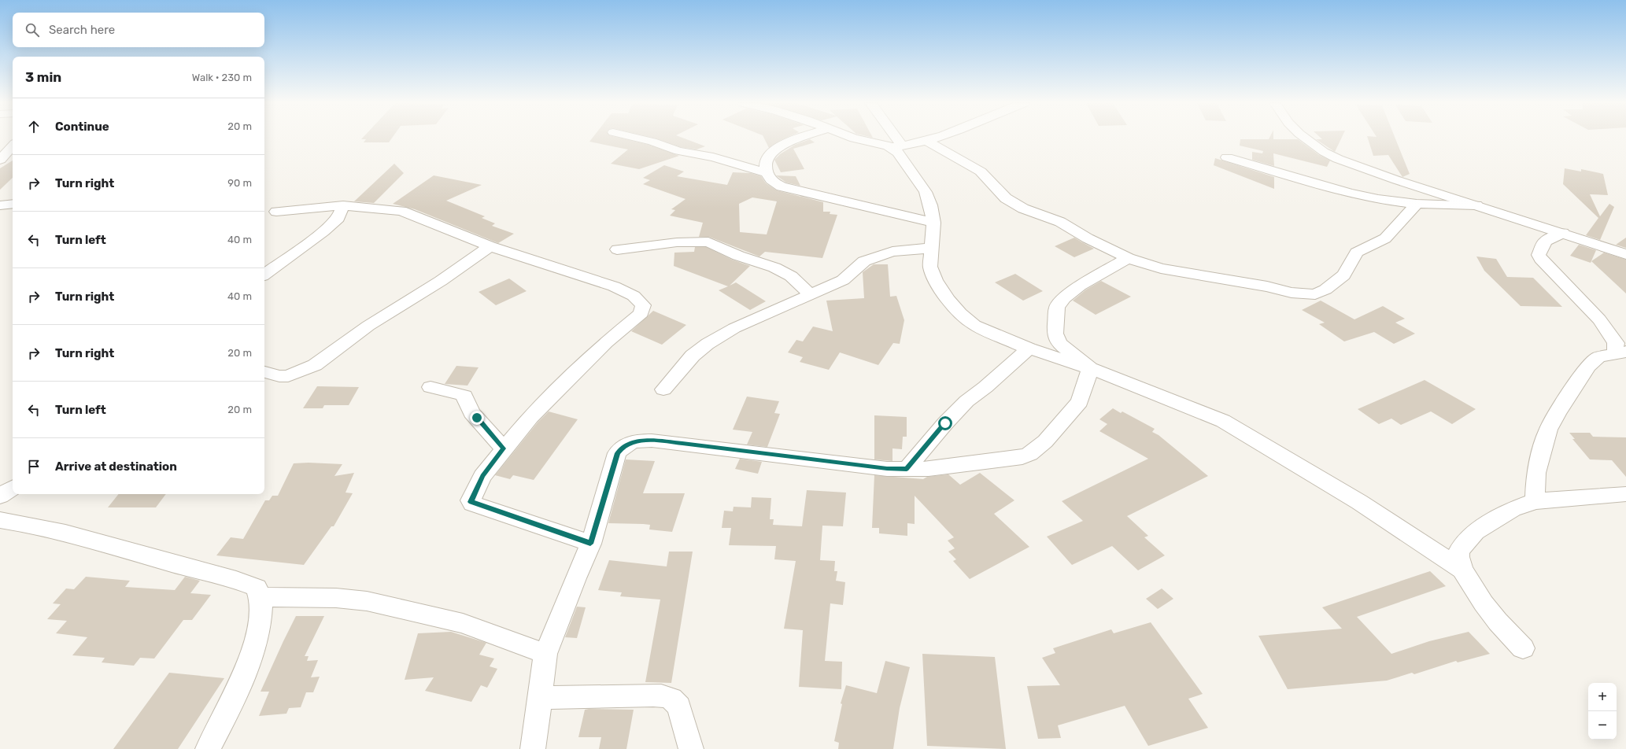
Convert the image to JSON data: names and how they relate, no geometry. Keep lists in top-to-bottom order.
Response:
{
  "page": {
    "search": "Search here",
    "heading": ["3 min", "Walk · 230 m"],
    "list": [
      ["Continue", "20 m"],
      ["Turn right", "90 m"],
      ["Turn left", "40 m"],
      ["Turn right", "40 m"],
      ["Turn right", "20 m"],
      ["Turn left", "20 m"],
      "Arrive at destination"
    ],
    "map_buttons": ["+", "−"]
  }
}
